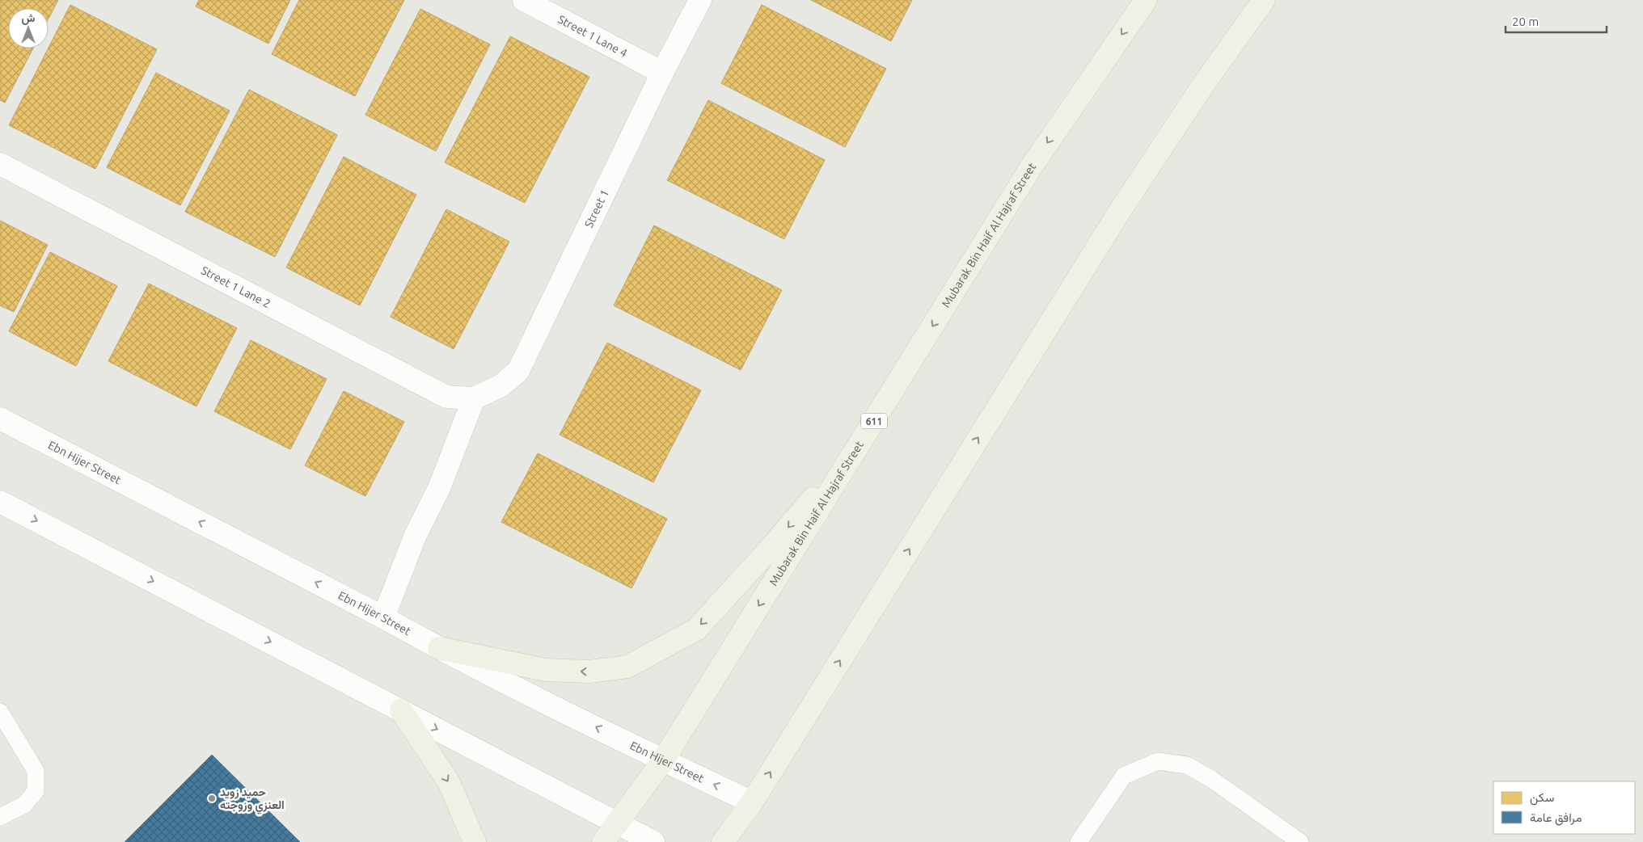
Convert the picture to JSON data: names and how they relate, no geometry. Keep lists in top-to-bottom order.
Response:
{
  "streets": {
    "main road": [
      "Street 1 Lane 4",
      "Street 1",
      "Mubarak Bin Haif Al Hajraf Street",
      "Street 1 Lane 2",
      "611",
      "Ebn Hijer Street"
    ]
  },
  "crossings": [
    ["Street 1 Lane 4", "Street 1"],
    ["Street 1", "Street 1 Lane 2"],
    ["Mubarak Bin Haif Al Hajraf Street", "Ebn Hijer Street"]
  ],
  "places": ["حميد زويد العنزي وزوجته"],
  "legend": ["سكن", "مرافق عامة"],
  "scale_bar": "20 m",
  "north": "top"
}
